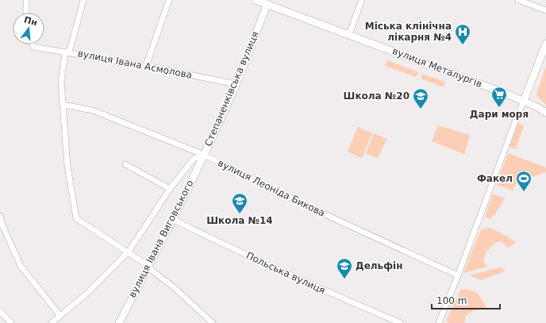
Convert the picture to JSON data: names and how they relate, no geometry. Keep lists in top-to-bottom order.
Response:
{
  "streets": {
    "main road": ["вулиця Металургів", "Степаненківська вулиця", "вулиця Івана Виговського"],
    "street": ["вулиця Івана Асмолова", "вулиця Леоніда Бикова", "Польська вулиця"]
  },
  "crossings": [
    ["вулиця Івана Асмолова", "Степаненківська вулиця"],
    ["вулиця Металургів", "Степаненківська вулиця"],
    ["Степаненківська вулиця", "вулиця Леоніда Бикова"],
    ["Степаненківська вулиця", "вулиця Івана Виговського"],
    ["вулиця Леоніда Бикова", "вулиця Івана Виговського"],
    ["вулиця Івана Виговського", "Польська вулиця"]
  ],
  "places": {
    "hospital": ["Міська клінічна лікарня №4"],
    "supermarket": ["Дари моря"],
    "school or university": ["Школа №20", "Школа №14", "Дельфін"],
    "sports": ["Факел"]
  },
  "scale_bar": "100 m",
  "north": "top"
}
